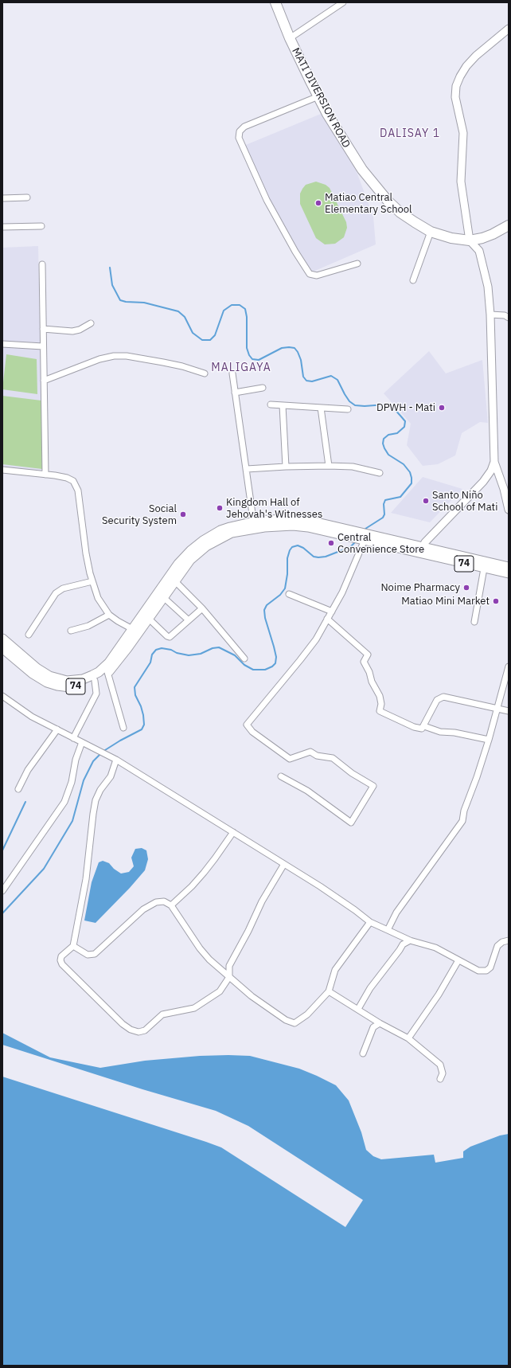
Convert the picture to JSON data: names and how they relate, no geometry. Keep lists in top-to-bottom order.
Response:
{
  "streets": {
    "highway": ["MATI DIVERSION ROAD"],
    "main road": ["74"]
  },
  "districts": ["DALISAY 1", "MALIGAYA"],
  "places": [
    "Matiao Central Elementary School",
    "DPWH - Mati",
    "Santo Niño School of Mati",
    "Kingdom Hall of Jehovah's Witnesses",
    "Social Security System",
    "Central Convenience Store",
    "Noime Pharmacy",
    "Matiao Mini Market"
  ]
}
